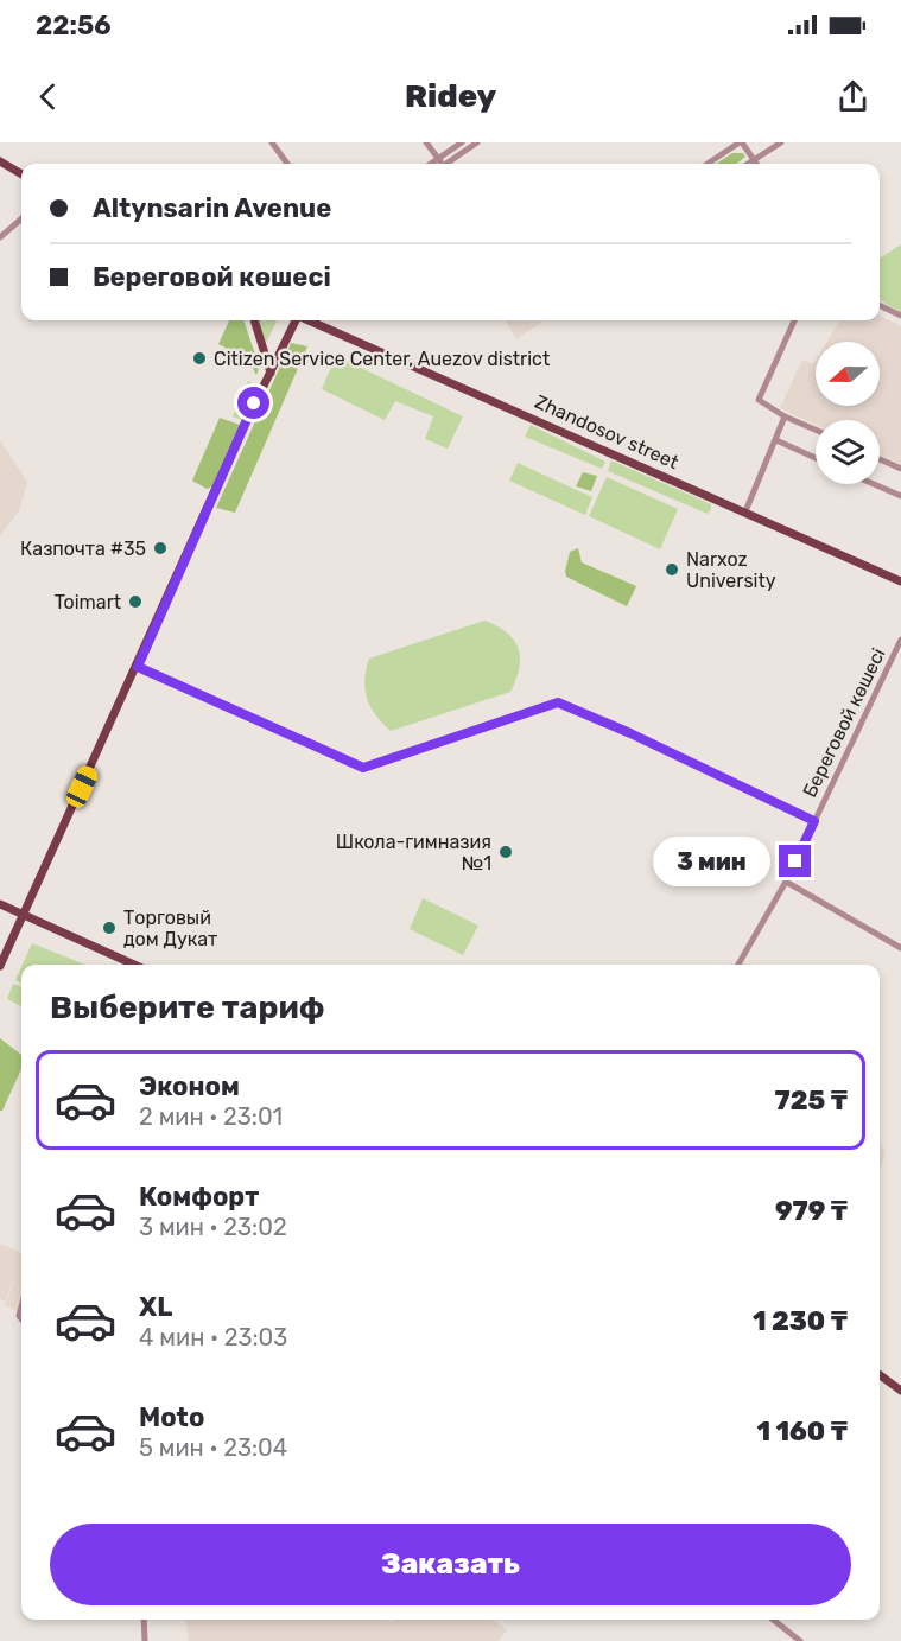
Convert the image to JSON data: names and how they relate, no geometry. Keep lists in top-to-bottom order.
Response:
{
  "streets": {
    "main road": ["Zhandosov street"],
    "street": ["Береговой көшесі"]
  },
  "places": [
    "Citizen Service Center, Auezov district",
    "Казпочта #35",
    "Narxoz University",
    "Toimart",
    "Школа-гимназия №1",
    "Торговый дом Дукат"
  ],
  "north": "left",
  "page": {
    "status": "22:56",
    "header": "Ridey",
    "banner": ["Altynsarin Avenue", "Береговой көшесі"],
    "bubble": "3 мин",
    "heading": "Выберите тариф",
    "list": [
      {
        "name": "Эконом",
        "note": "2 мин · 23:01",
        "value": "725 ₸"
      },
      {
        "name": "Комфорт",
        "note": "3 мин · 23:02",
        "value": "979 ₸"
      },
      {
        "name": "XL",
        "note": "4 мин · 23:03",
        "value": "1 230 ₸"
      },
      {
        "name": "Moto",
        "note": "5 мин · 23:04",
        "value": "1 160 ₸"
      }
    ],
    "buttons": "Заказать"
  }
}
